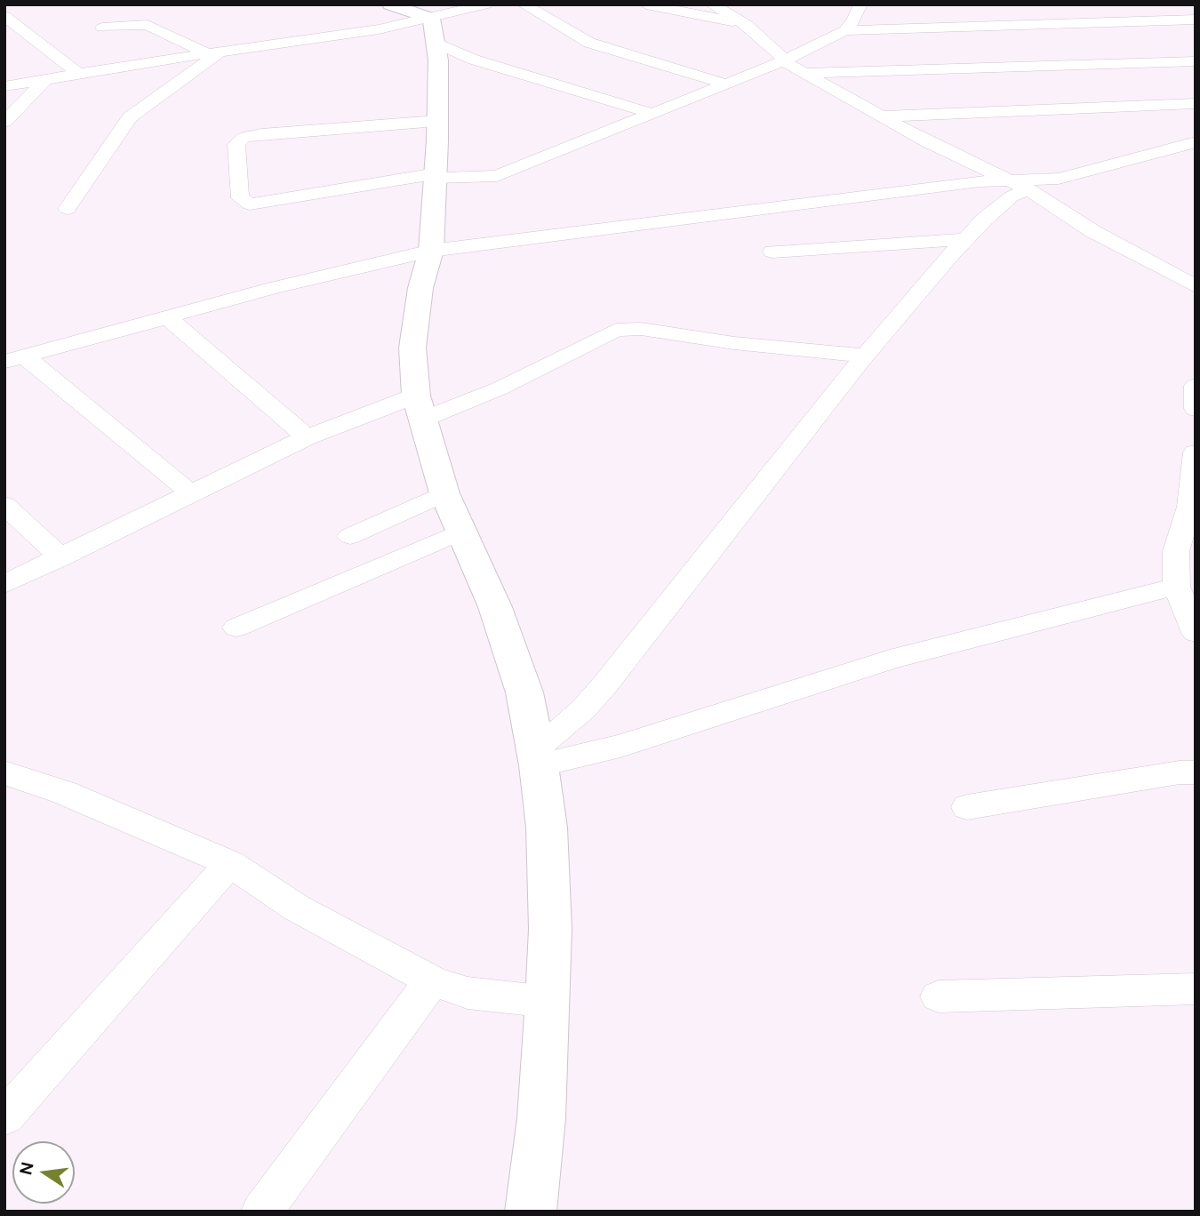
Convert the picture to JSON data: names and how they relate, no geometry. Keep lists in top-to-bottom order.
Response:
{
  "north": "left"
}
